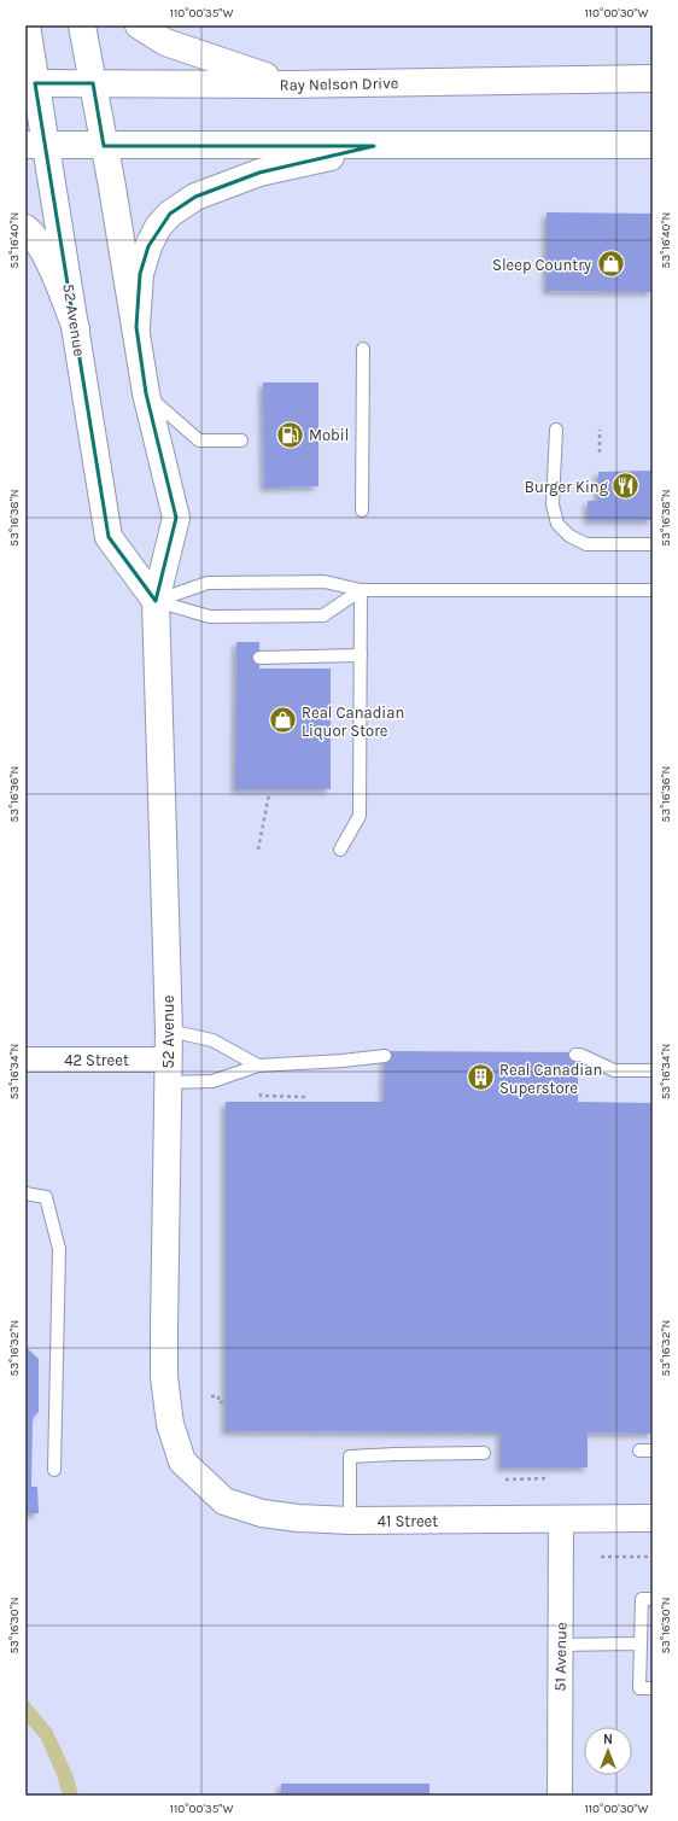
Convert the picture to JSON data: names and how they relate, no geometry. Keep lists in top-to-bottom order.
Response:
{
  "streets": {
    "main road": ["Ray Nelson Drive", "52 Avenue", "41 Street"],
    "street": ["42 Street", "51 Avenue"]
  },
  "crossings": [
    ["Ray Nelson Drive", "52 Avenue"],
    ["52 Avenue", "42 Street"],
    ["52 Avenue", "41 Street"],
    ["41 Street", "51 Avenue"]
  ],
  "places": {
    "shop": ["Sleep Country", "Real Canadian Liquor Store"],
    "fuel station": ["Mobil"],
    "restaurant": ["Burger King"],
    "building": ["Real Canadian Superstore"]
  },
  "north": "top",
  "coordinates": [
    "110°00'35\"W",
    "110°00'30\"W",
    "53°16'40\"N",
    "53°16'38\"N",
    "53°16'36\"N",
    "53°16'34\"N",
    "53°16'32\"N",
    "53°16'30\"N"
  ]
}
